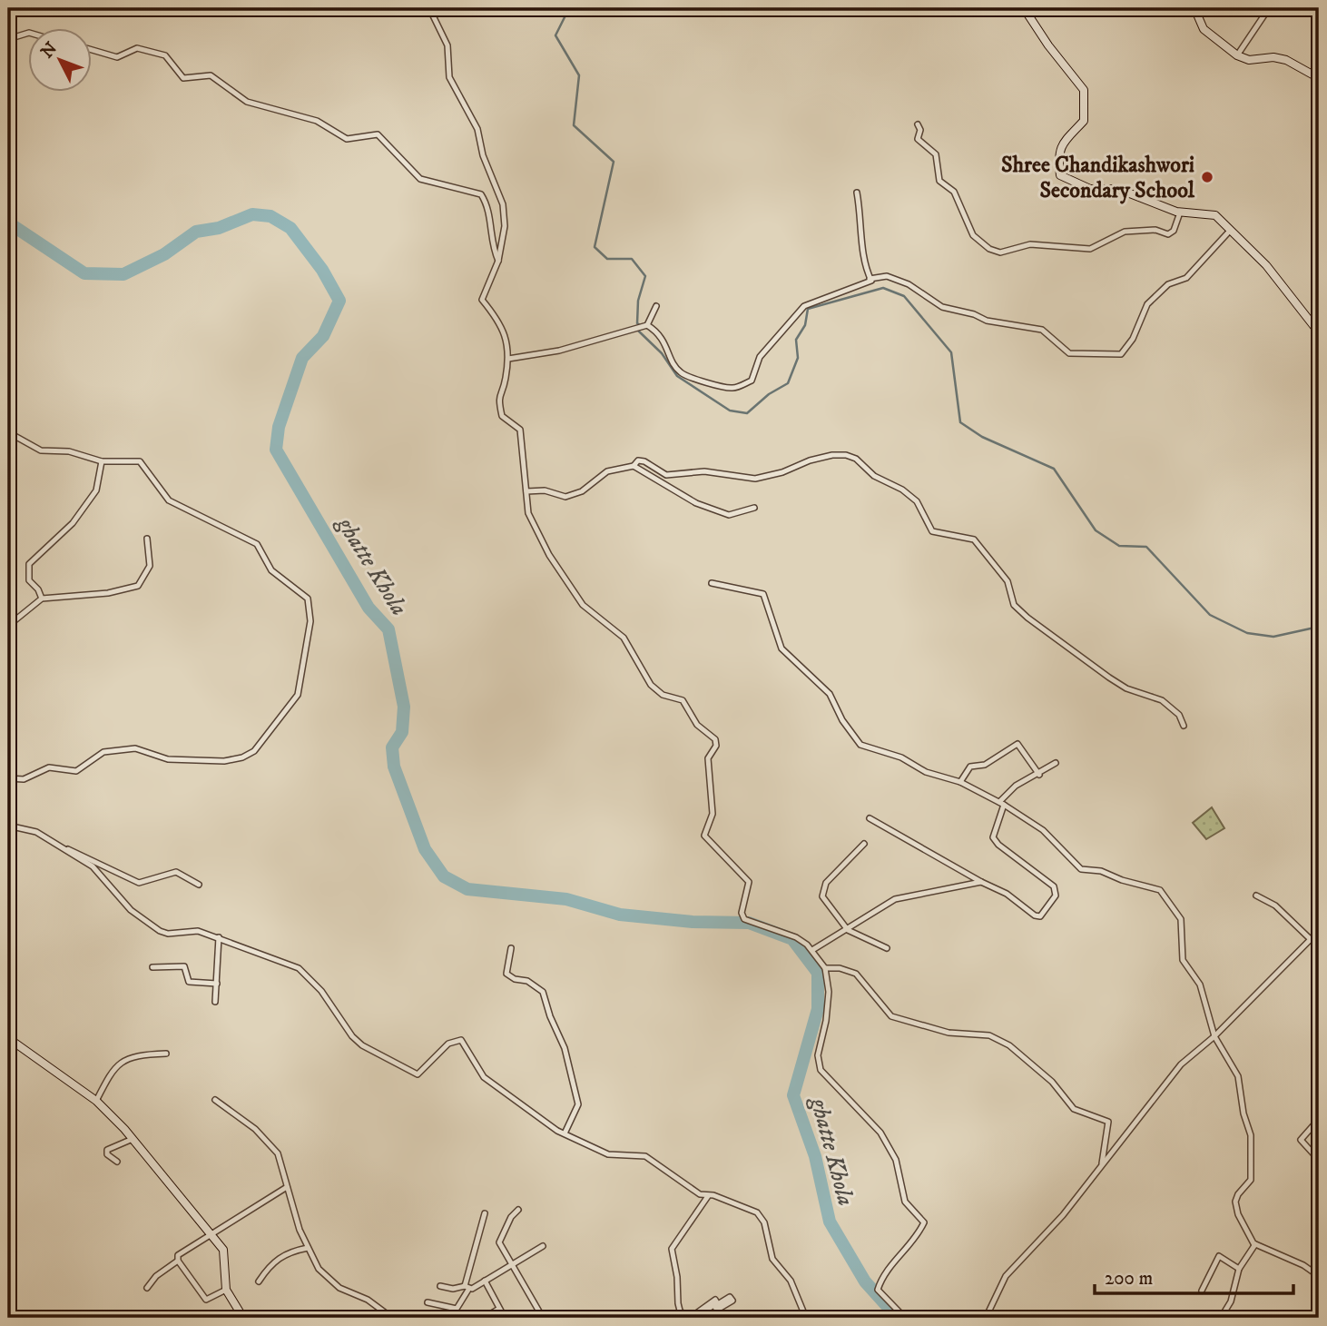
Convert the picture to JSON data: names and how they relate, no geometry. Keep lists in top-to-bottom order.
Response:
{
  "water": ["ghatte Khola"],
  "places": ["Shree Chandikashwori Secondary School"],
  "scale_bar": "200 m",
  "north": "top left"
}
